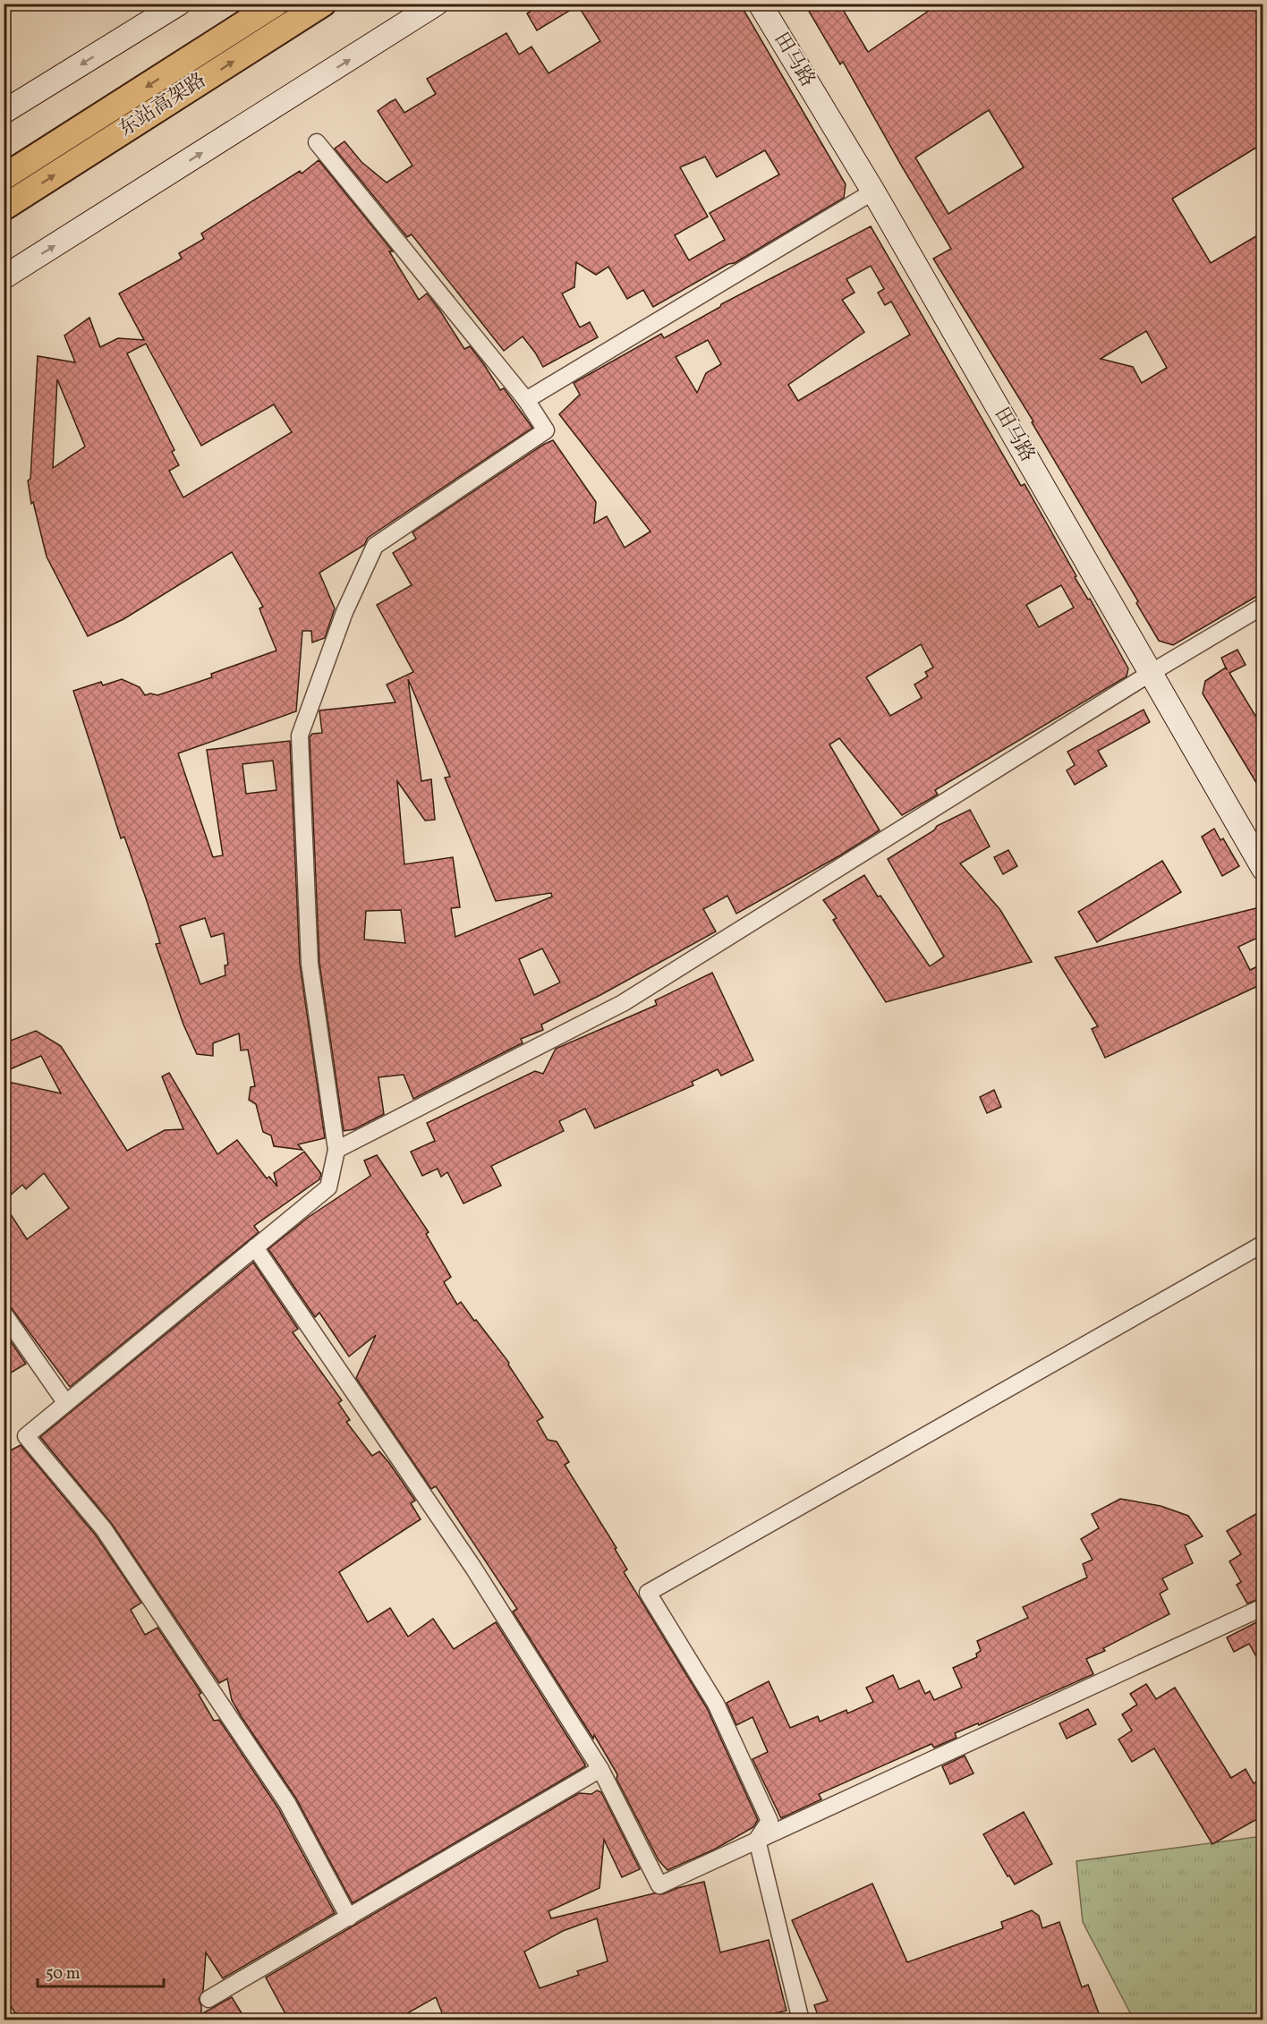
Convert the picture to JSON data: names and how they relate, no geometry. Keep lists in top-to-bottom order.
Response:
{
  "streets": {
    "main road": ["东站高架路"],
    "street": ["田马路"]
  },
  "scale_bar": "50 m"
}
